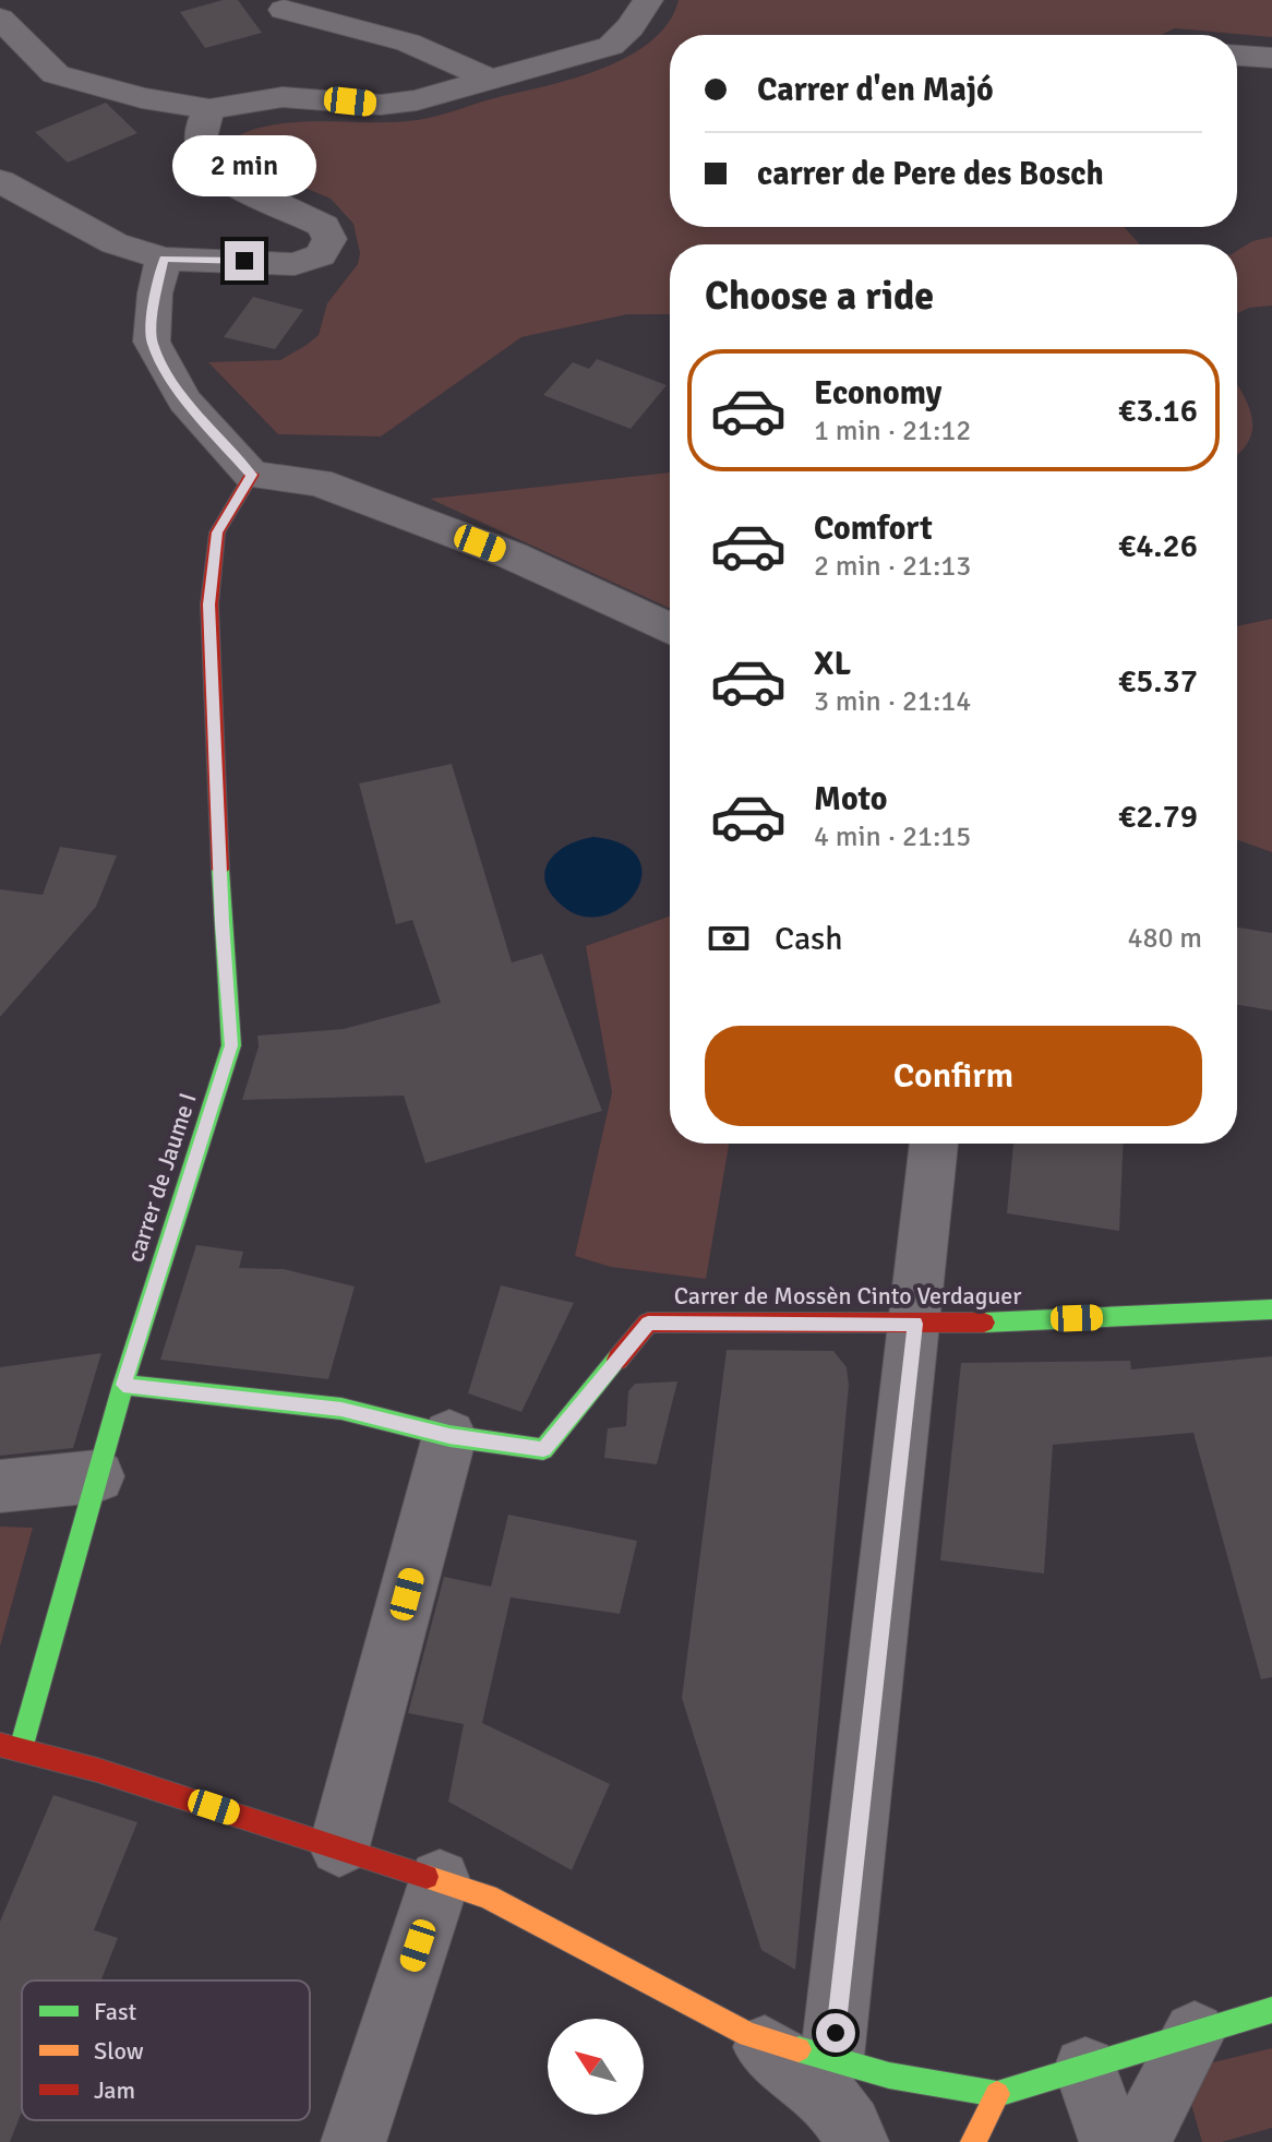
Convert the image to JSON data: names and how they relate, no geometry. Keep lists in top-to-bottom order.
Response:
{
  "streets": {
    "street": ["carrer de Jaume I", "Carrer de Mossèn Cinto Verdaguer"]
  },
  "crossings": [
    ["carrer de Jaume I", "Carrer de Mossèn Cinto Verdaguer"]
  ],
  "legend": ["Fast", "Slow", "Jam"],
  "north": "top left",
  "page": {
    "banner": ["Carrer d'en Majó", "carrer de Pere des Bosch"],
    "bubble": "2 min",
    "heading": "Choose a ride",
    "list": [
      {
        "name": "Economy",
        "note": "1 min · 21:12",
        "value": "€3.16"
      },
      {
        "name": "Comfort",
        "note": "2 min · 21:13",
        "value": "€4.26"
      },
      {
        "name": "XL",
        "note": "3 min · 21:14",
        "value": "€5.37"
      },
      {
        "name": "Moto",
        "note": "4 min · 21:15",
        "value": "€2.79"
      }
    ],
    "pay": ["Cash", "480 m"],
    "buttons": "Confirm"
  }
}
